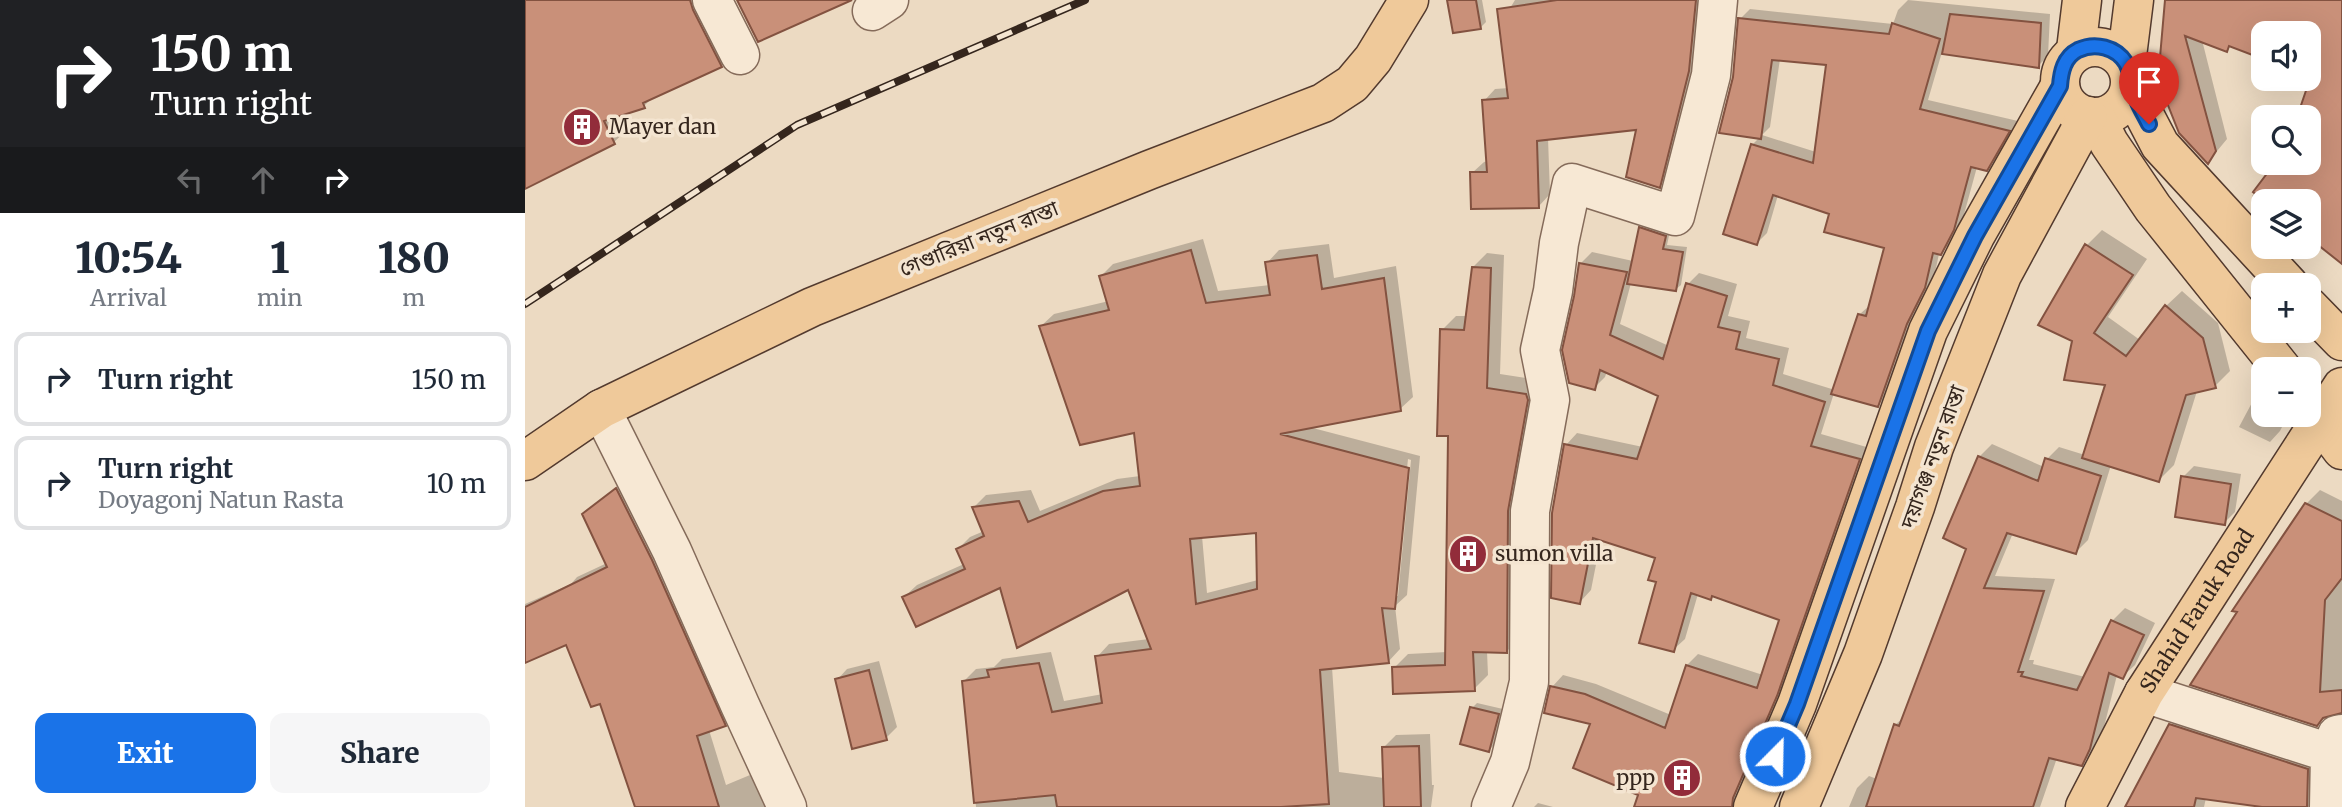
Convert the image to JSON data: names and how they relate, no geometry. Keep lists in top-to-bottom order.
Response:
{
  "streets": {
    "main road": ["গেণ্ডারিয়া নতুন রাস্তা", "দয়াগঞ্জ নতুন রাস্তা", "Shahid Faruk Road"]
  },
  "places": {
    "building": ["Mayer dan", "sumon villa", "ppp"]
  },
  "page": {
    "turn": ["150 m", "Turn right"],
    "map_buttons": ["+", "−"],
    "eta": [
      "10:54",
      "Arrival",
      "1",
      "min",
      "180",
      "m"
    ],
    "list": [
      {
        "name": "Turn right",
        "value": "150 m"
      },
      {
        "name": "Turn right",
        "note": "Doyagonj Natun Rasta",
        "value": "10 m"
      }
    ],
    "buttons": ["Exit", "Share"]
  }
}
